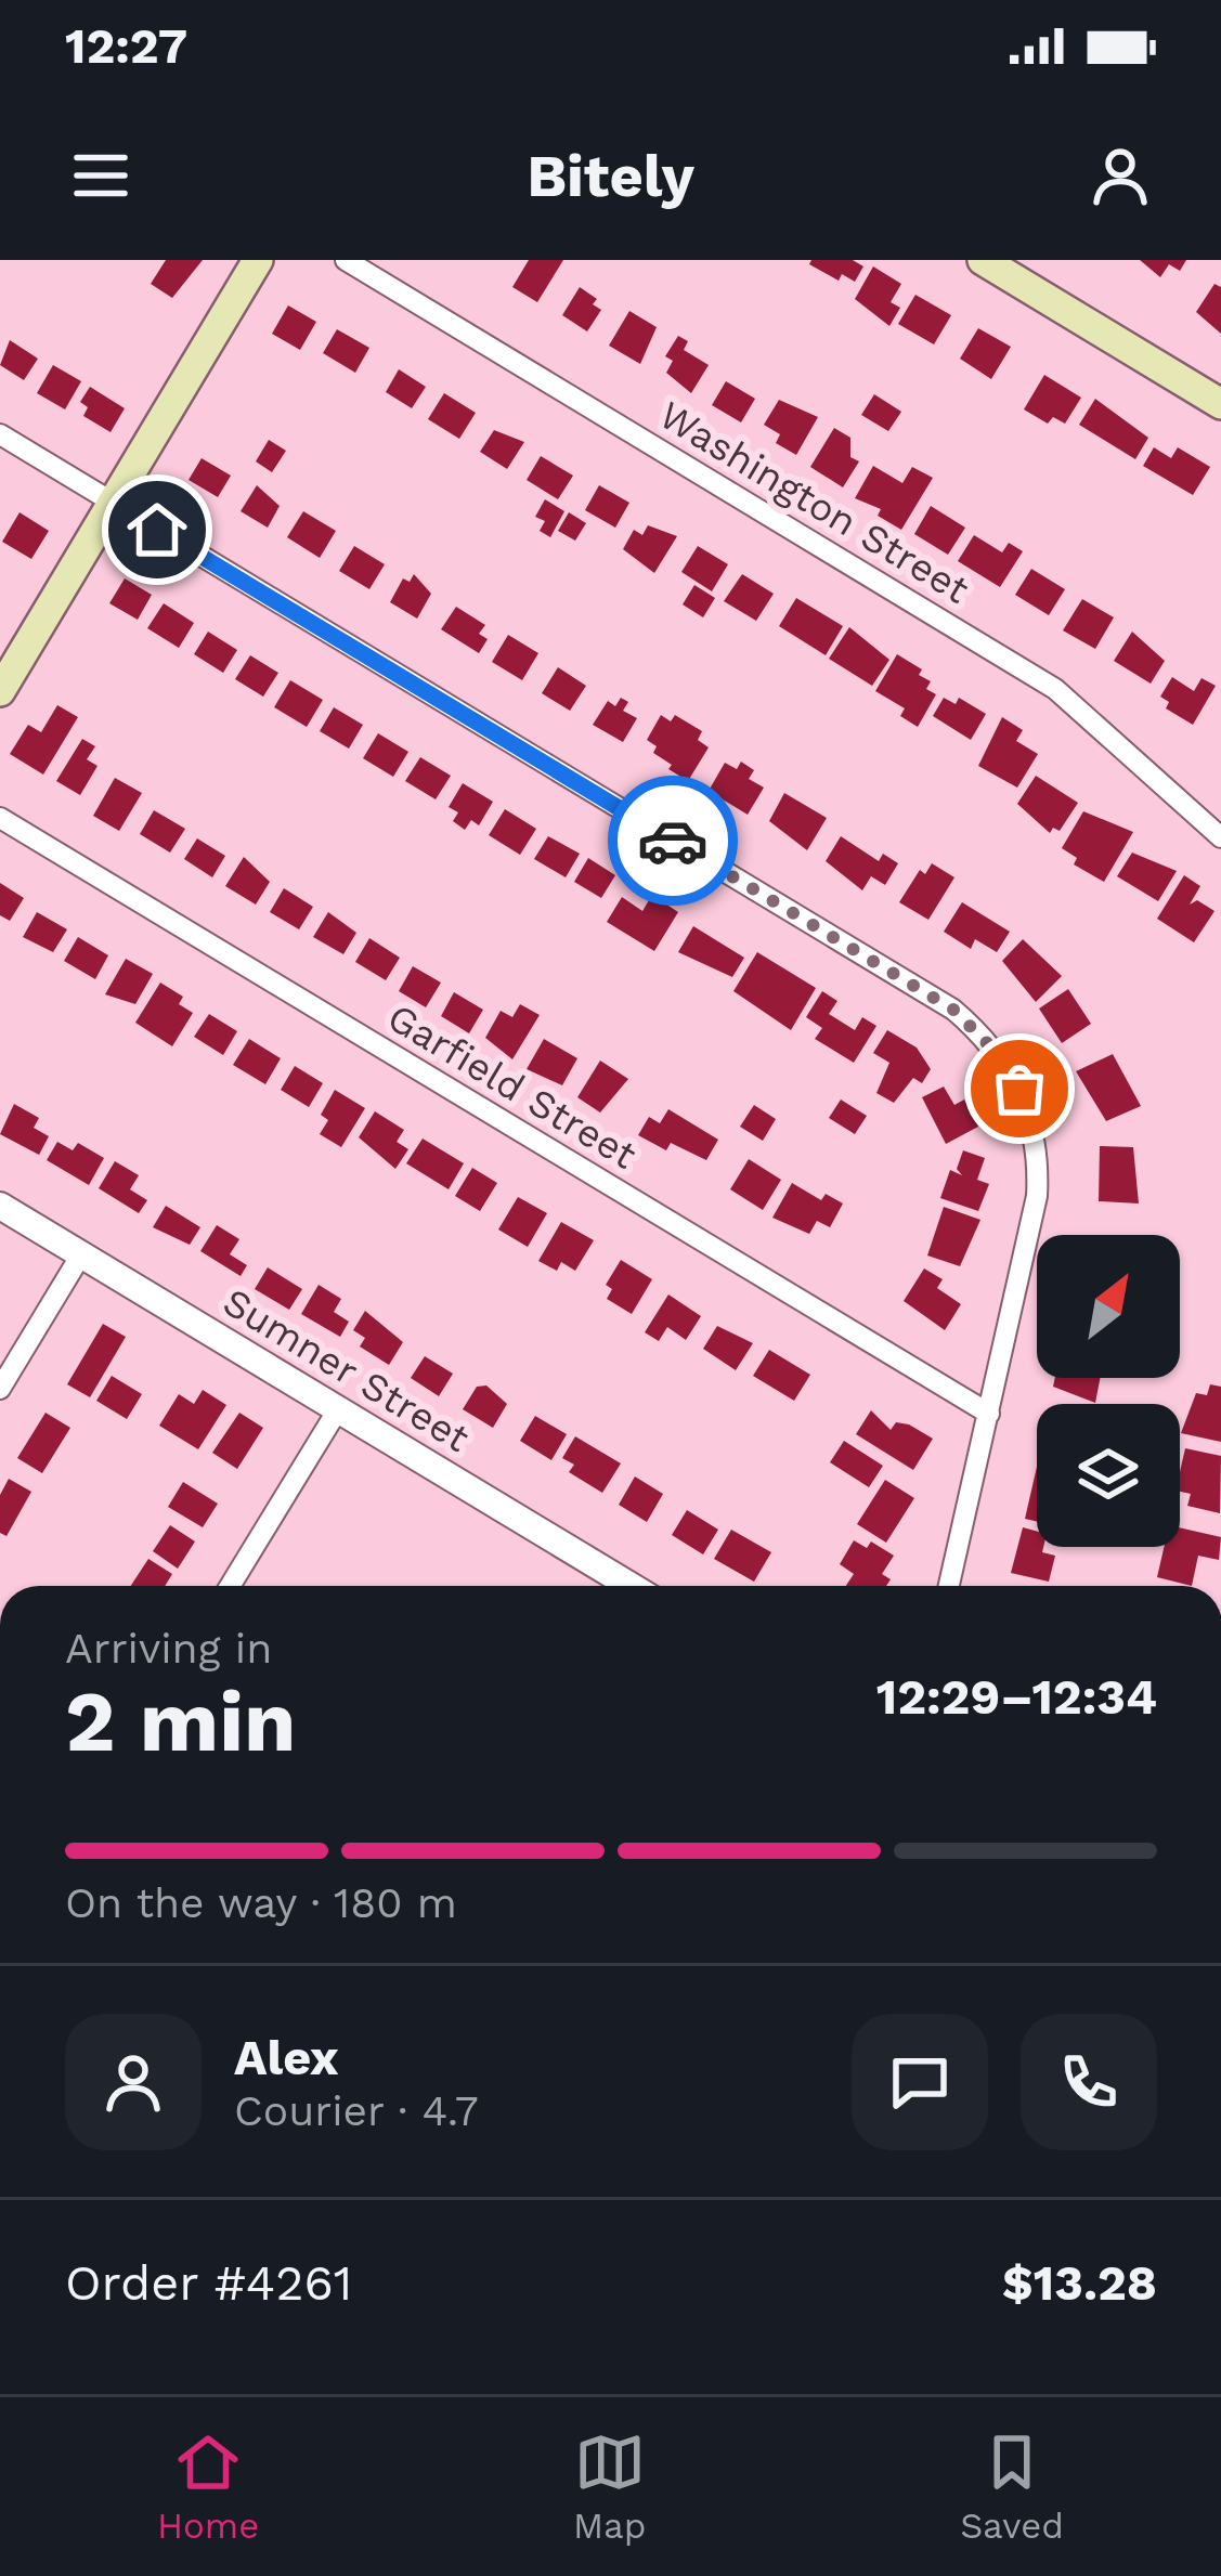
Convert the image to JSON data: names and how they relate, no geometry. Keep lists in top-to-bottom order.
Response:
{
  "streets": {
    "street": ["Washington Street", "Garfield Street", "Sumner Street"]
  },
  "north": "top right",
  "page": {
    "status": "12:27",
    "header": "Bitely",
    "heading": ["2 min", "Arriving in", "12:29–12:34"],
    "panel": [
      "Alex",
      "Courier · 4.7",
      "Order #4261",
      "$13.28"
    ],
    "bar": "On the way · 180 m",
    "tabs": ["Home", "Map", "Saved"]
  }
}
